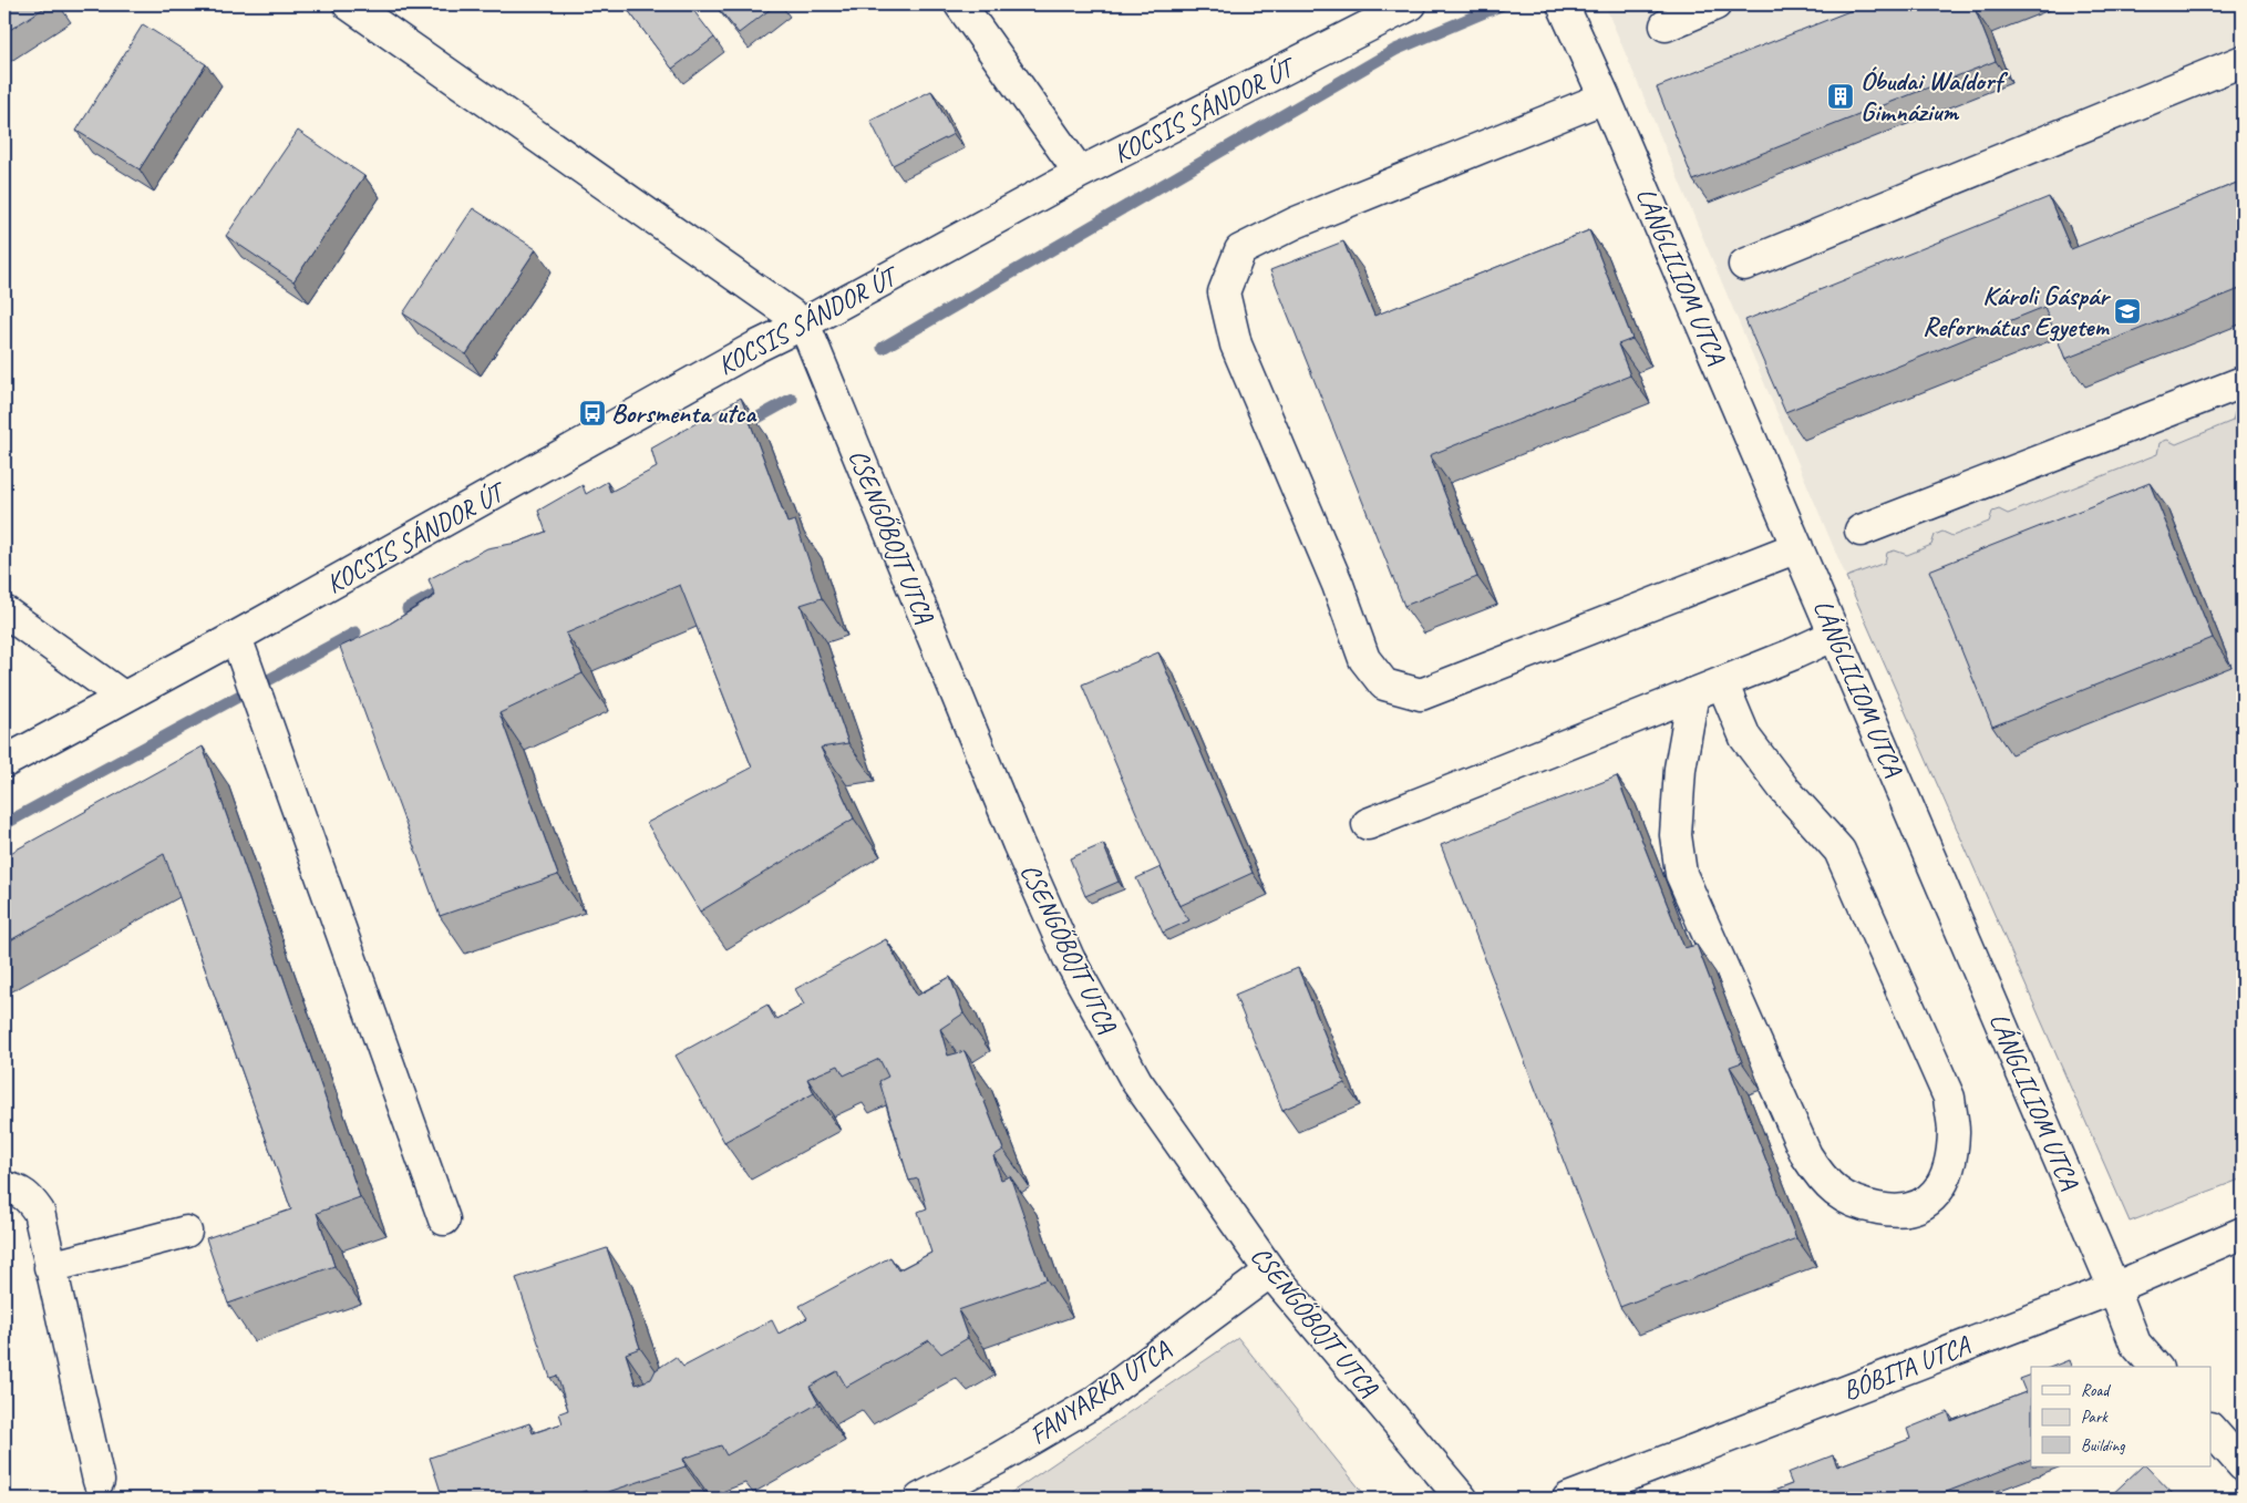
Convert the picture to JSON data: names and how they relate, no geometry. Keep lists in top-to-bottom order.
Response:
{
  "streets": {
    "street": [
      "KOCSIS SÁNDOR ÚT",
      "LÁNGLILIOM UTCA",
      "CSENGŐBOJT UTCA",
      "BÓBITA UTCA",
      "FANYARKA UTCA"
    ]
  },
  "crossings": [
    ["KOCSIS SÁNDOR ÚT", "CSENGŐBOJT UTCA"],
    ["LÁNGLILIOM UTCA", "BÓBITA UTCA"],
    ["CSENGŐBOJT UTCA", "FANYARKA UTCA"]
  ],
  "places": {
    "building": ["Óbudai Waldorf Gimnázium"],
    "school or university": ["Károli Gáspár Református Egyetem"],
    "bus stop": ["Borsmenta utca"]
  },
  "legend": ["Road", "Park", "Building"]
}
